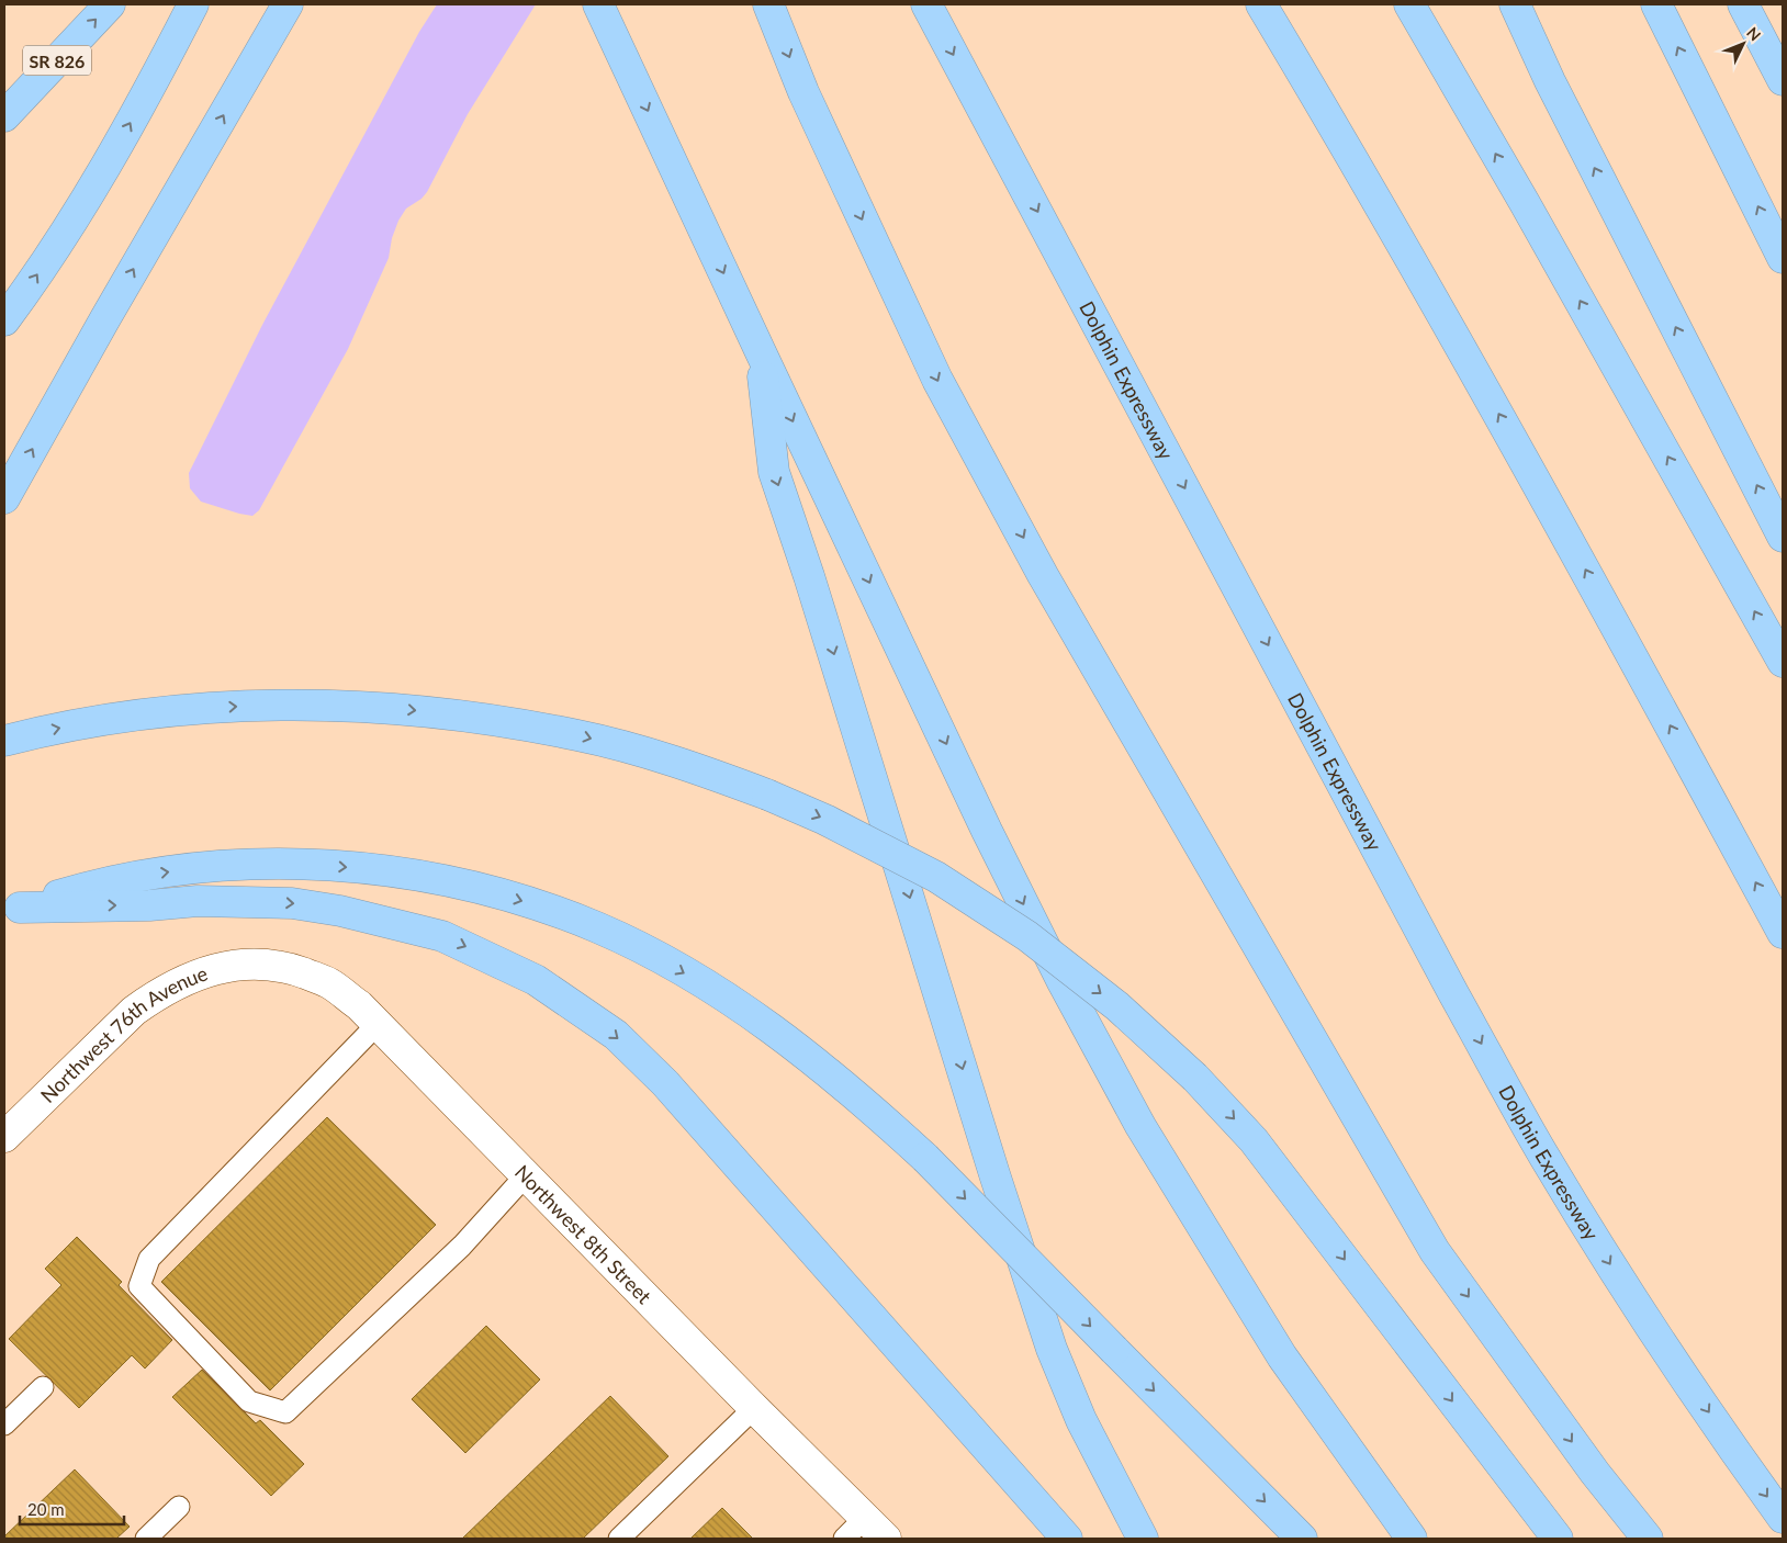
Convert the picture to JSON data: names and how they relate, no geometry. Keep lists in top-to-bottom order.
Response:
{
  "streets": {
    "highway": ["SR 826", "Dolphin Expressway"],
    "street": ["Northwest 76th Avenue", "Northwest 8th Street"]
  },
  "crossings": [
    ["Northwest 76th Avenue", "Northwest 8th Street"]
  ],
  "scale_bar": "20 m",
  "north": "top right"
}
